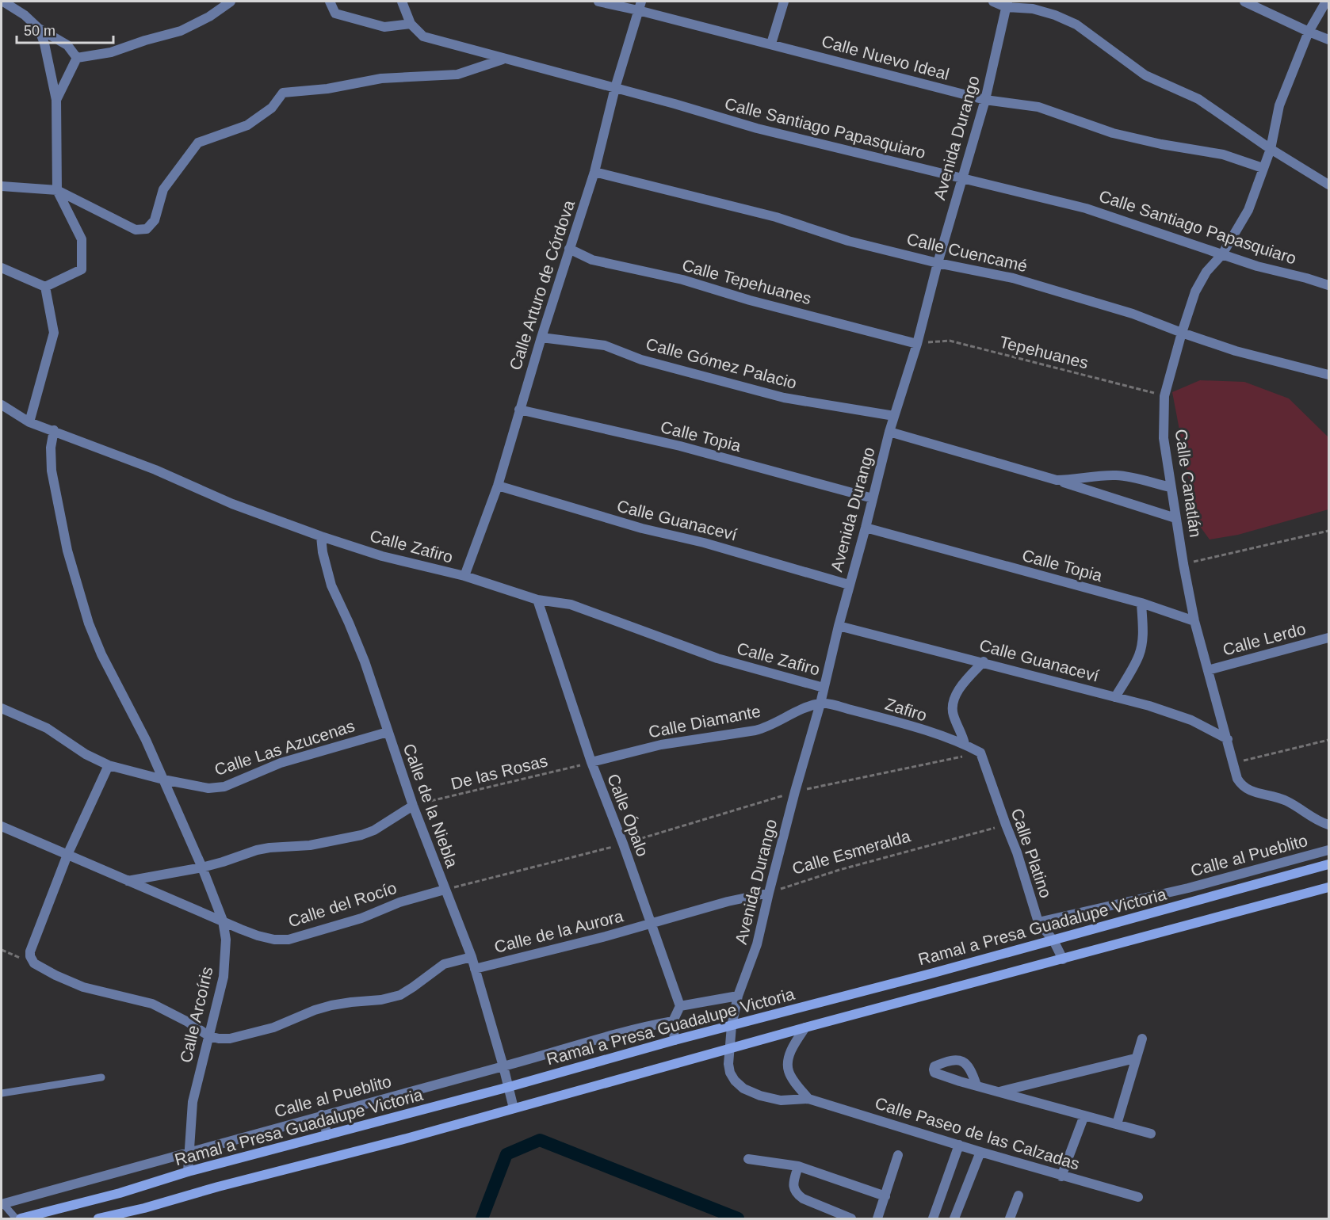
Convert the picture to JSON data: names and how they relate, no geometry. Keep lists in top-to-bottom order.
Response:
{
  "streets": {
    "main road": ["Ramal a Presa Guadalupe Victoria"],
    "street": [
      "Calle Nuevo Ideal",
      "Calle Santiago Papasquiaro",
      "Avenida Durango",
      "Calle Cuencamé",
      "Calle Tepehuanes",
      "Calle Arturo de Córdova",
      "Calle Gómez Palacio",
      "Calle Topia",
      "Calle Canatlán",
      "Calle Guanaceví",
      "Calle Zafiro",
      "Calle Lerdo",
      "Zafiro",
      "Calle Diamante",
      "Calle Las Azucenas",
      "Calle de la Niebla",
      "Calle Ópalo",
      "Calle Platino",
      "Calle al Pueblito",
      "Calle del Rocío",
      "Calle de la Aurora",
      "Calle Arcoíris",
      "Calle Paseo de las Calzadas"
    ],
    "path": ["Tepehuanes", "De las Rosas", "Calle Esmeralda"]
  },
  "crossings": [
    ["Calle Nuevo Ideal", "Avenida Durango"],
    ["Calle Nuevo Ideal", "Calle Arturo de Córdova"],
    ["Calle Nuevo Ideal", "Calle Canatlán"],
    ["Calle Santiago Papasquiaro", "Avenida Durango"],
    ["Calle Santiago Papasquiaro", "Calle Arturo de Córdova"],
    ["Calle Santiago Papasquiaro", "Calle Canatlán"],
    ["Avenida Durango", "Calle Cuencamé"],
    ["Avenida Durango", "Calle Tepehuanes"],
    ["Avenida Durango", "Tepehuanes"],
    ["Avenida Durango", "Calle Gómez Palacio"],
    ["Avenida Durango", "Calle Topia"],
    ["Avenida Durango", "Calle Guanaceví"],
    ["Avenida Durango", "Calle Zafiro"],
    ["Avenida Durango", "Zafiro"],
    ["Avenida Durango", "Calle Diamante"],
    ["Avenida Durango", "Calle Esmeralda"],
    ["Avenida Durango", "Ramal a Presa Guadalupe Victoria"],
    ["Avenida Durango", "Calle Paseo de las Calzadas"],
    ["Calle Cuencamé", "Calle Arturo de Córdova"],
    ["Calle Cuencamé", "Calle Canatlán"],
    ["Calle Tepehuanes", "Calle Arturo de Córdova"],
    ["Calle Tepehuanes", "Tepehuanes"],
    ["Calle Arturo de Córdova", "Calle Gómez Palacio"],
    ["Calle Arturo de Córdova", "Calle Topia"],
    ["Calle Arturo de Córdova", "Calle Guanaceví"],
    ["Calle Arturo de Córdova", "Calle Zafiro"],
    ["Tepehuanes", "Calle Canatlán"],
    ["Calle Topia", "Calle Canatlán"],
    ["Calle Canatlán", "Calle Guanaceví"],
    ["Calle Canatlán", "Calle Lerdo"],
    ["Calle Zafiro", "Calle de la Niebla"],
    ["Calle Zafiro", "Calle Ópalo"],
    ["Calle Zafiro", "Calle Arcoíris"],
    ["Zafiro", "Calle Diamante"],
    ["Zafiro", "Calle Platino"],
    ["Calle Diamante", "De las Rosas"],
    ["Calle Diamante", "Calle Ópalo"],
    ["Calle Las Azucenas", "Calle de la Niebla"],
    ["Calle Las Azucenas", "Calle Arcoíris"],
    ["De las Rosas", "Calle de la Niebla"],
    ["De las Rosas", "Calle Ópalo"],
    ["Calle de la Niebla", "Calle al Pueblito"],
    ["Calle de la Niebla", "Calle del Rocío"],
    ["Calle de la Niebla", "Ramal a Presa Guadalupe Victoria"],
    ["Calle de la Niebla", "Calle de la Aurora"],
    ["Calle Ópalo", "Calle de la Aurora"],
    ["Calle Esmeralda", "Calle Platino"],
    ["Calle Platino", "Calle al Pueblito"],
    ["Calle Platino", "Ramal a Presa Guadalupe Victoria"],
    ["Calle al Pueblito", "Calle Arcoíris"],
    ["Calle del Rocío", "Calle Arcoíris"],
    ["Ramal a Presa Guadalupe Victoria", "Calle Arcoíris"]
  ],
  "scale_bar": "50 m"
}
